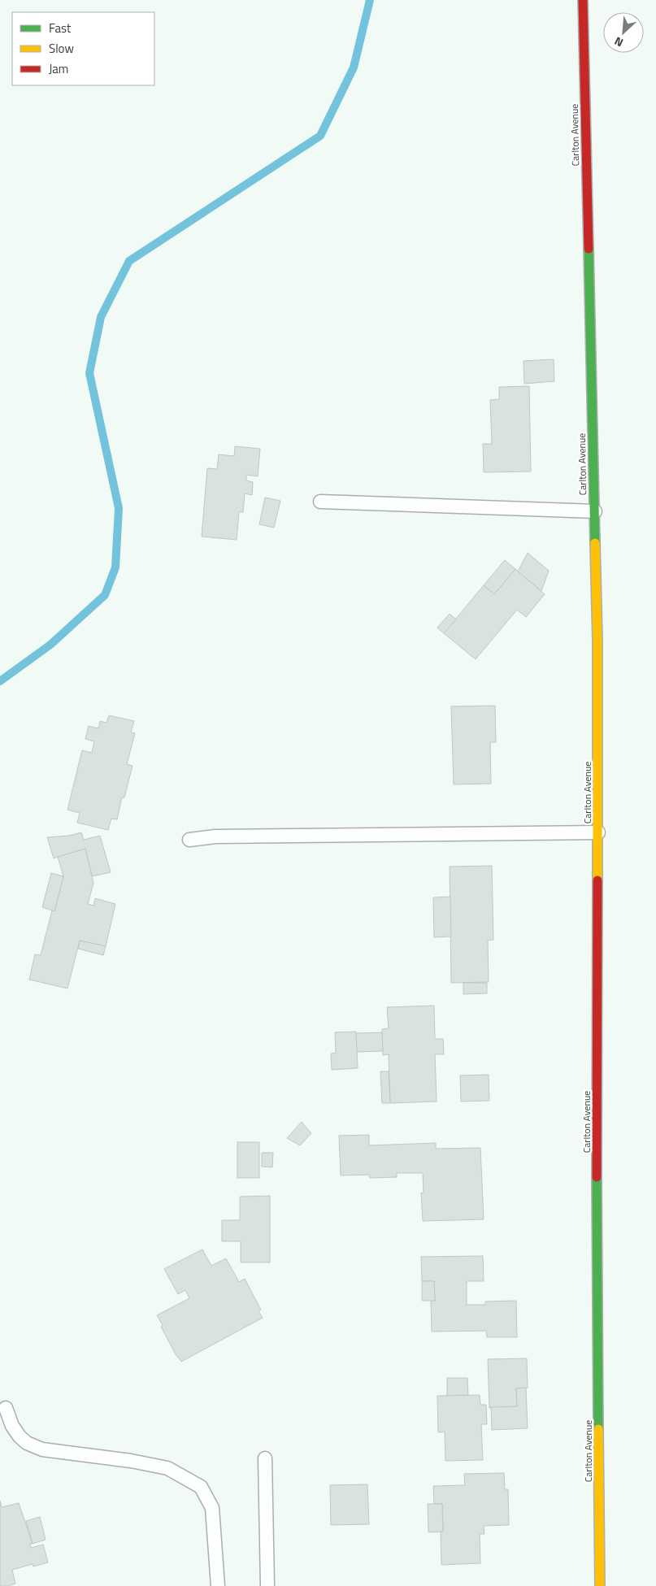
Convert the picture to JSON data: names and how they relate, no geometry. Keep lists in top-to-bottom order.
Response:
{
  "streets": {
    "street": ["Carlton Avenue"]
  },
  "legend": ["Fast", "Slow", "Jam"],
  "north": "bottom left"
}
